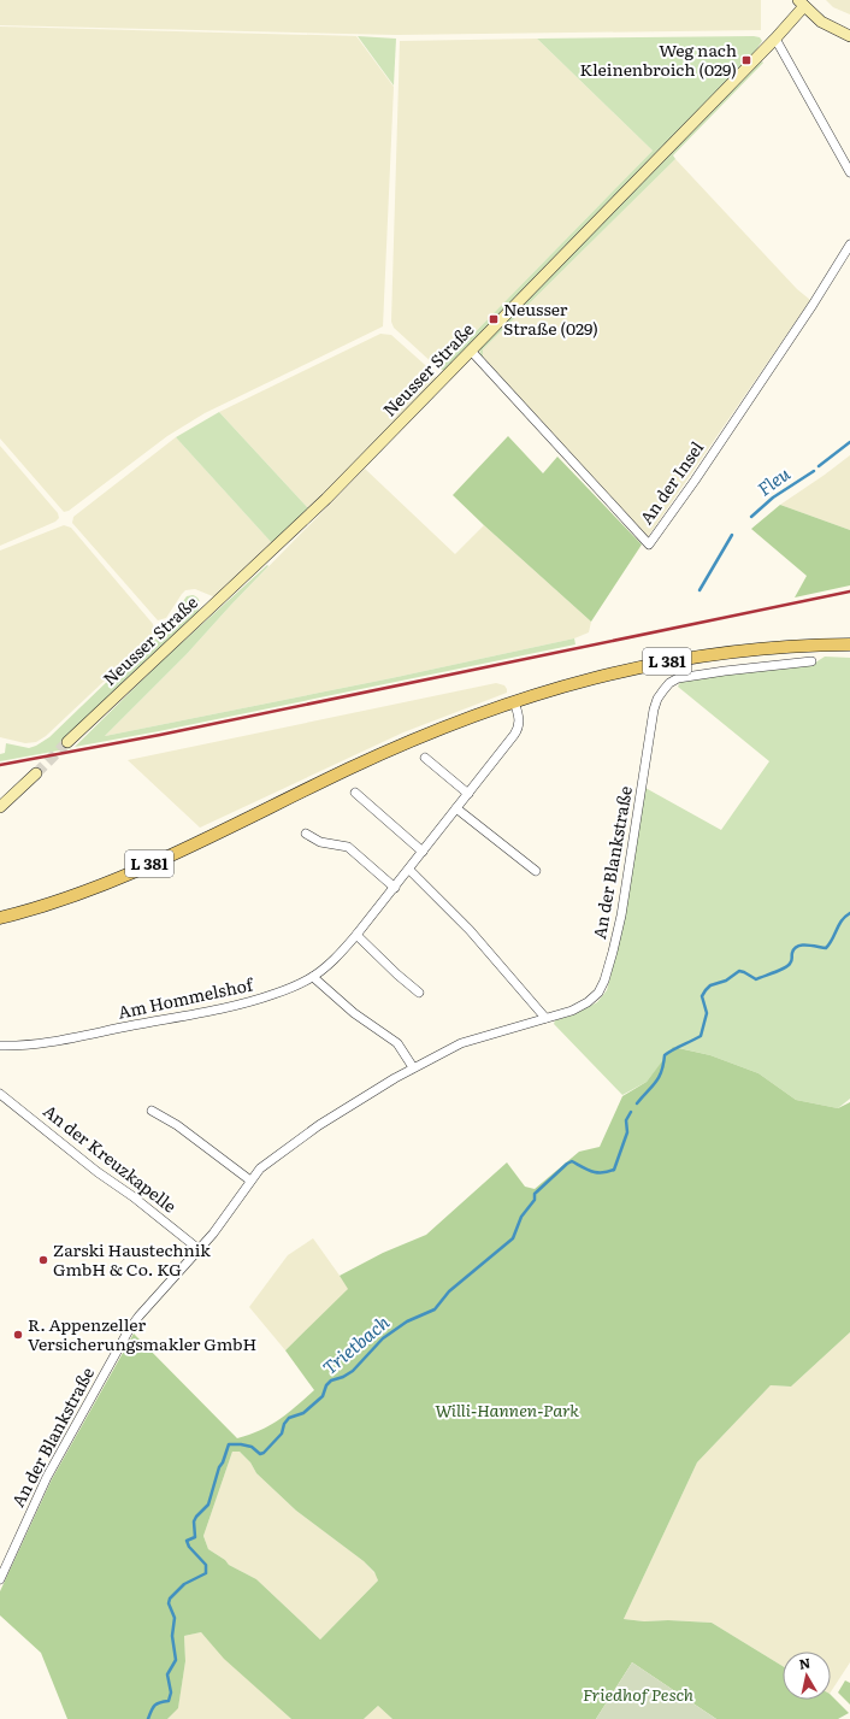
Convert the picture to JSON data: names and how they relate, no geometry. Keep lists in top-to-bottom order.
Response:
{
  "streets": {
    "main road": ["L 381"],
    "street": [
      "Neusser Straße",
      "An der Insel",
      "An der Blankstraße",
      "Am Hommelshof",
      "An der Kreuzkapelle"
    ]
  },
  "crossings": [
    ["Neusser Straße", "An der Insel"],
    ["L 381", "Am Hommelshof"],
    ["An der Blankstraße", "An der Kreuzkapelle"]
  ],
  "water": ["Fleu", "Trietbach"],
  "parks": ["Willi-Hannen-Park", "Friedhof Pesch"],
  "places": {
    "transit": ["Weg nach Kleinenbroich (029)", "Neusser Straße (029)"],
    "other": ["Zarski Haustechnik GmbH & Co. KG", "R. Appenzeller Versicherungsmakler GmbH"]
  },
  "north": "top"
}
